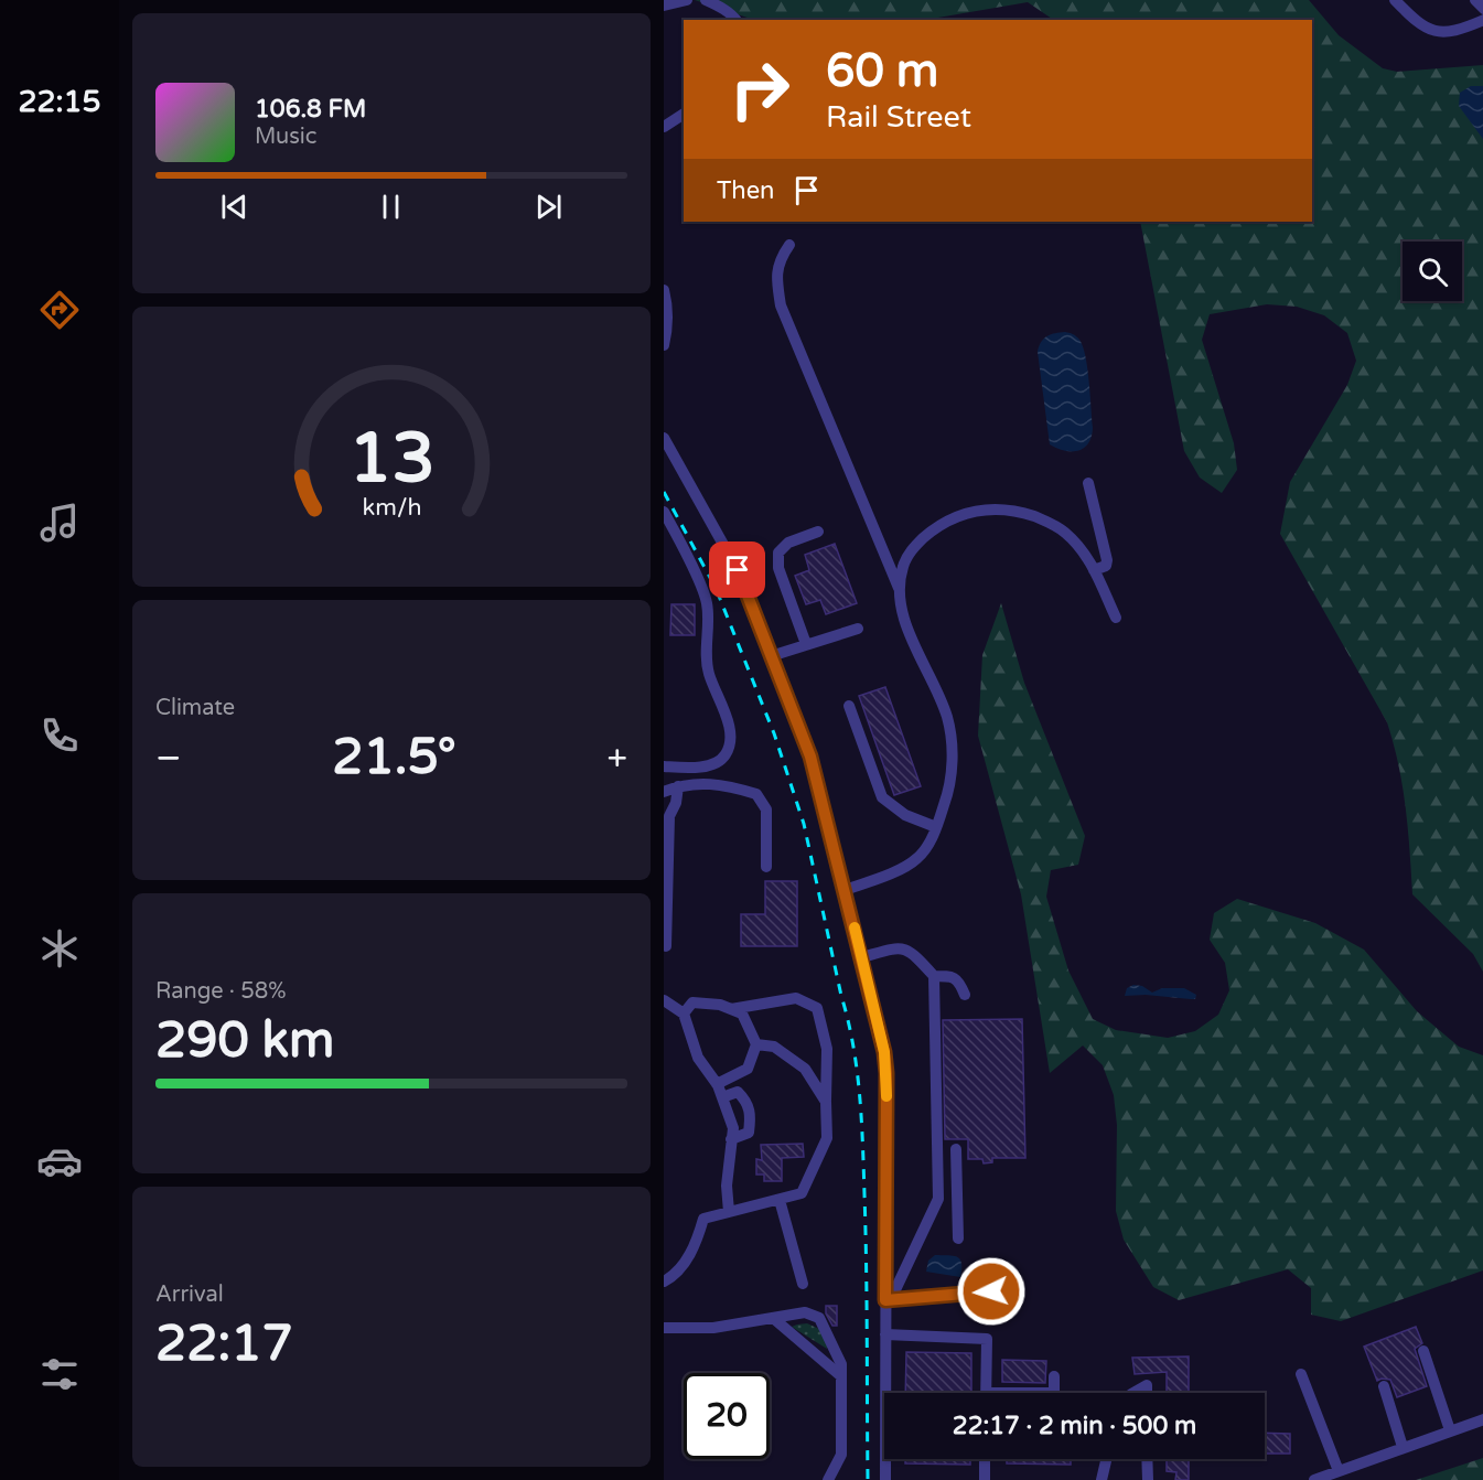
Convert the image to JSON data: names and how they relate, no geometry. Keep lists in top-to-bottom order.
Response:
{
  "page": {
    "tabs": "22:15",
    "turn": ["60 m", "Rail Street"],
    "song": ["106.8 FM", "Music"],
    "then": "Then",
    "tile": [
      "Climate",
      ["Range · 58%", "290 km"],
      ["Arrival", "22:17"]
    ],
    "heat": ["−", "21.5°", "+"],
    "limit": "20",
    "trip": "22:17 · 2 min · 500 m",
    "gauge": ["13", "km/h"]
  }
}
